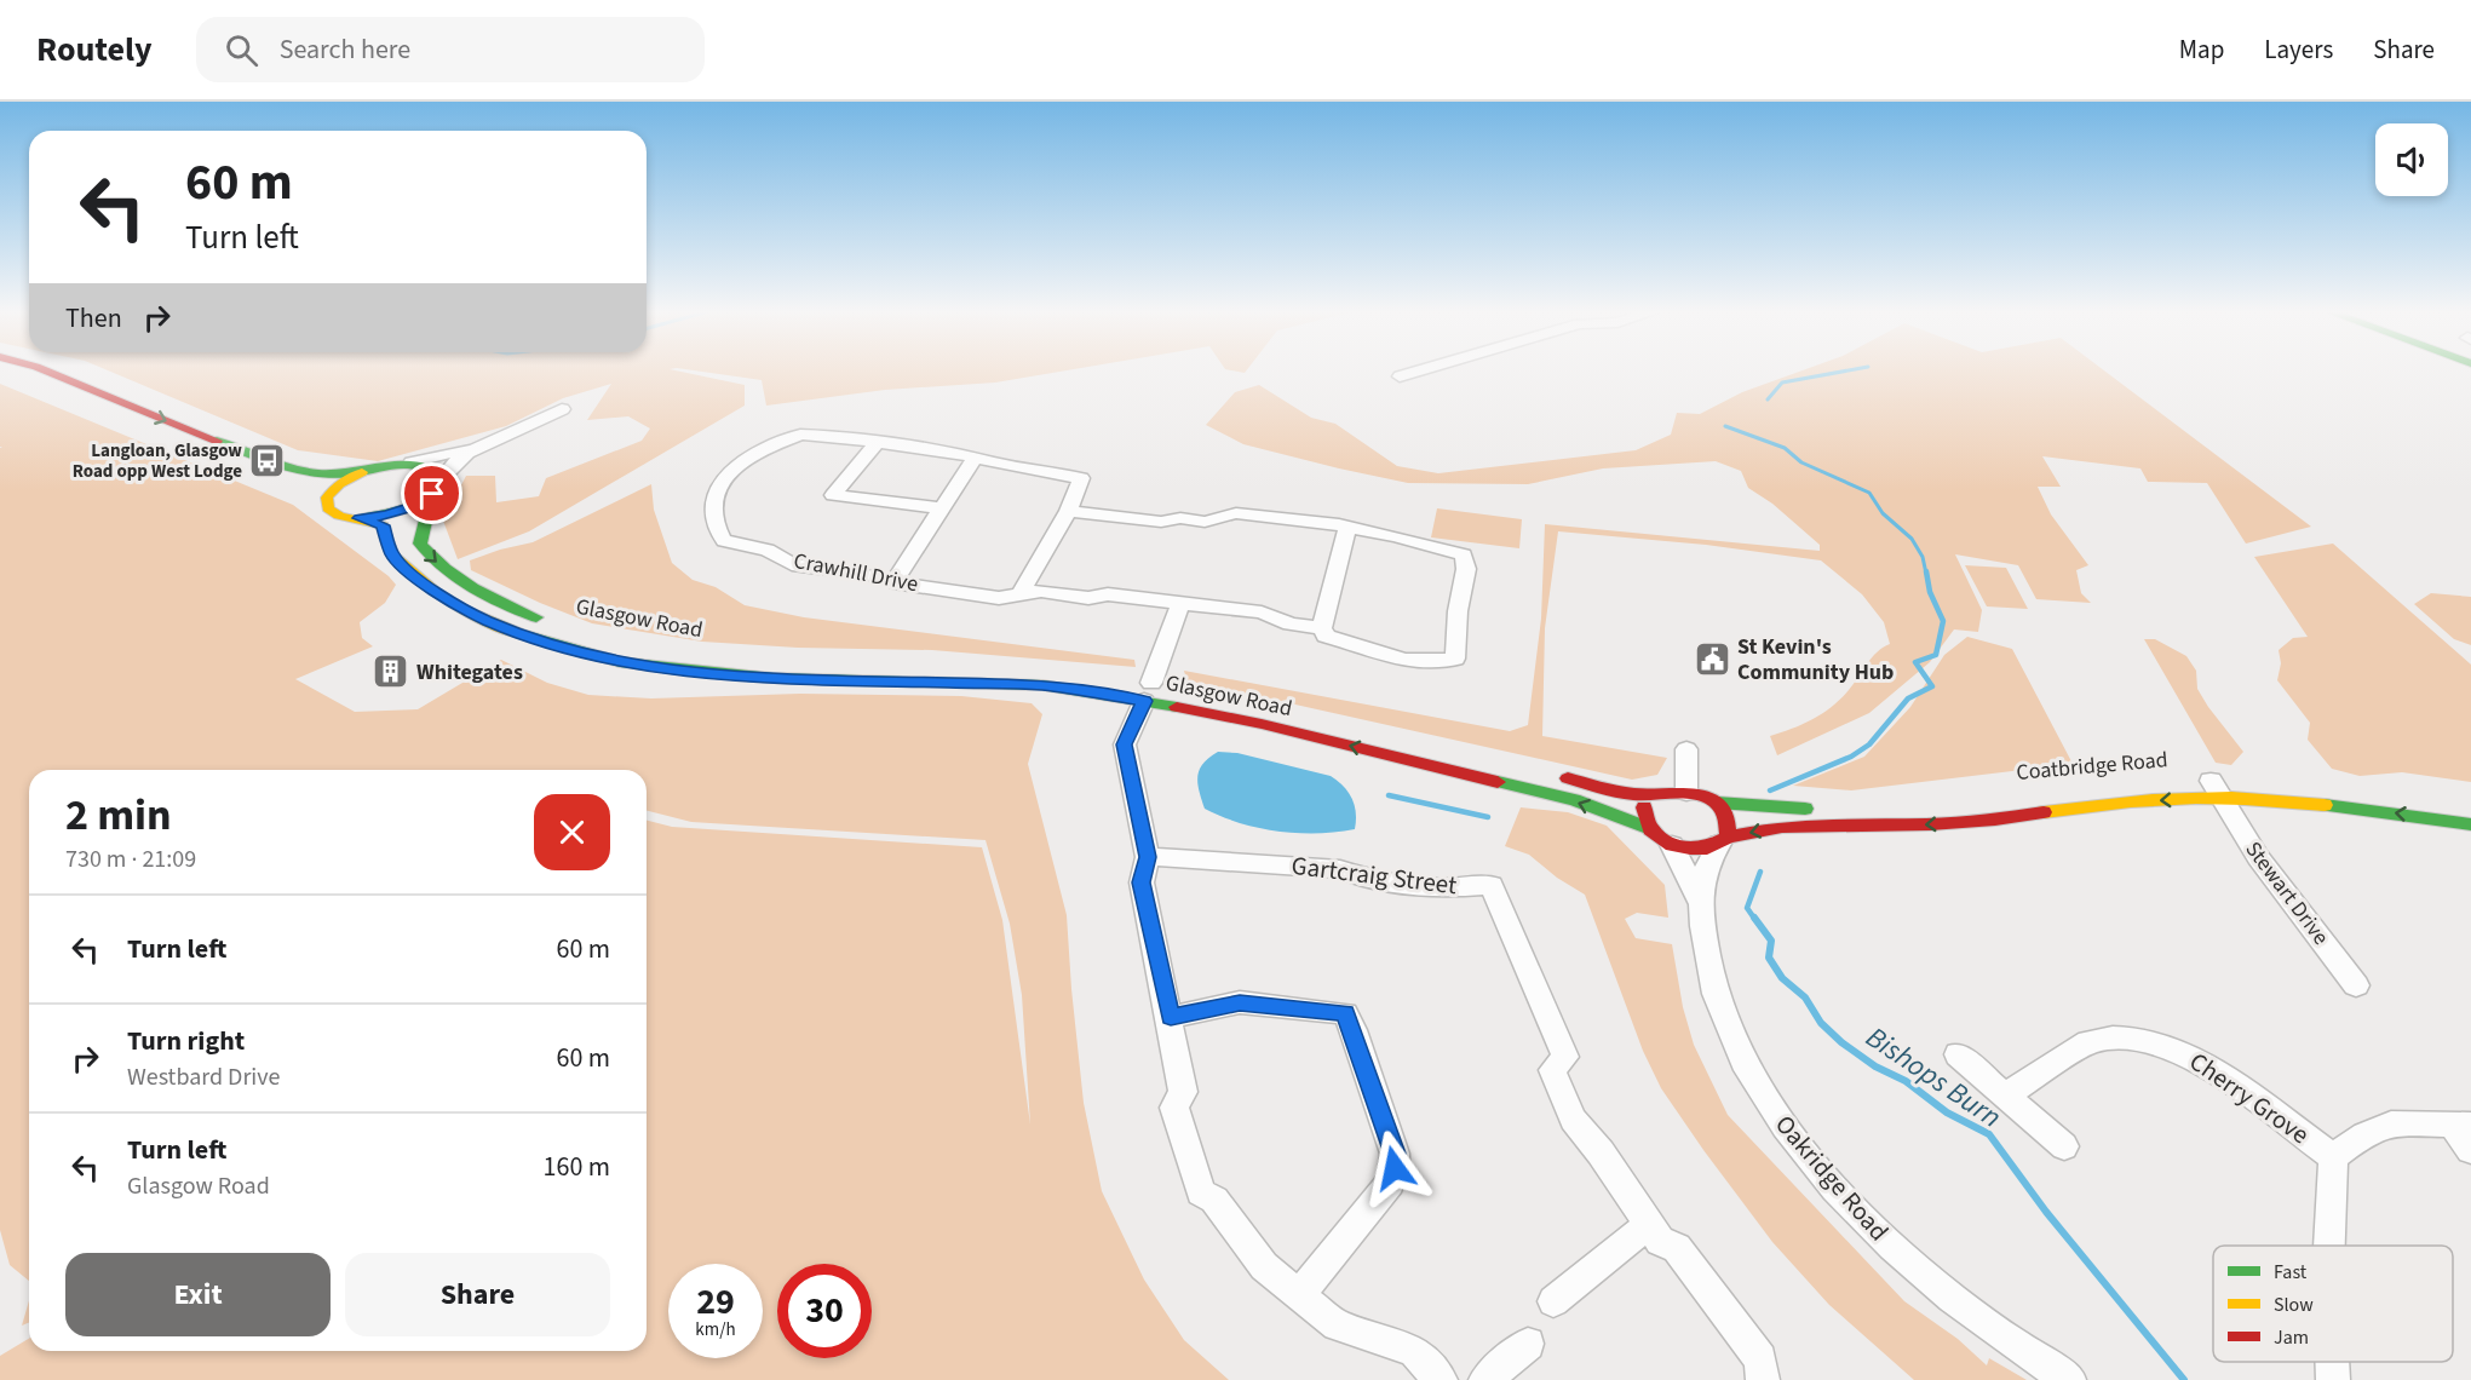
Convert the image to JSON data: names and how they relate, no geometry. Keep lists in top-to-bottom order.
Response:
{
  "streets": {
    "main road": ["Glasgow Road", "Coatbridge Road"],
    "street": [
      "Crawhill Drive",
      "Gartcraig Street",
      "Stewart Drive",
      "Cherry Grove",
      "Oakridge Road"
    ]
  },
  "crossings": [
    ["Glasgow Road", "Coatbridge Road"],
    ["Glasgow Road", "Oakridge Road"],
    ["Coatbridge Road", "Stewart Drive"],
    ["Coatbridge Road", "Oakridge Road"]
  ],
  "water": ["Bishops Burn"],
  "places": {
    "bus stop": ["Langloan, Glasgow Road opp West Lodge"],
    "public building": ["St Kevin's Community Hub"],
    "building": ["Whitegates"]
  },
  "legend": ["Fast", "Slow", "Jam"],
  "page": {
    "header": "Routely",
    "search": "Search here",
    "nav": ["Map", "Layers", "Share"],
    "turn": ["60 m", "Turn left"],
    "then": "Then",
    "heading": ["2 min", "730 m · 21:09"],
    "list": [
      {
        "name": "Turn left",
        "value": "60 m"
      },
      {
        "name": "Turn right",
        "note": "Westbard Drive",
        "value": "60 m"
      },
      {
        "name": "Turn left",
        "note": "Glasgow Road",
        "value": "160 m"
      }
    ],
    "buttons": ["Exit", "Share"],
    "speed": "29 km/h",
    "limit": "30"
  }
}
